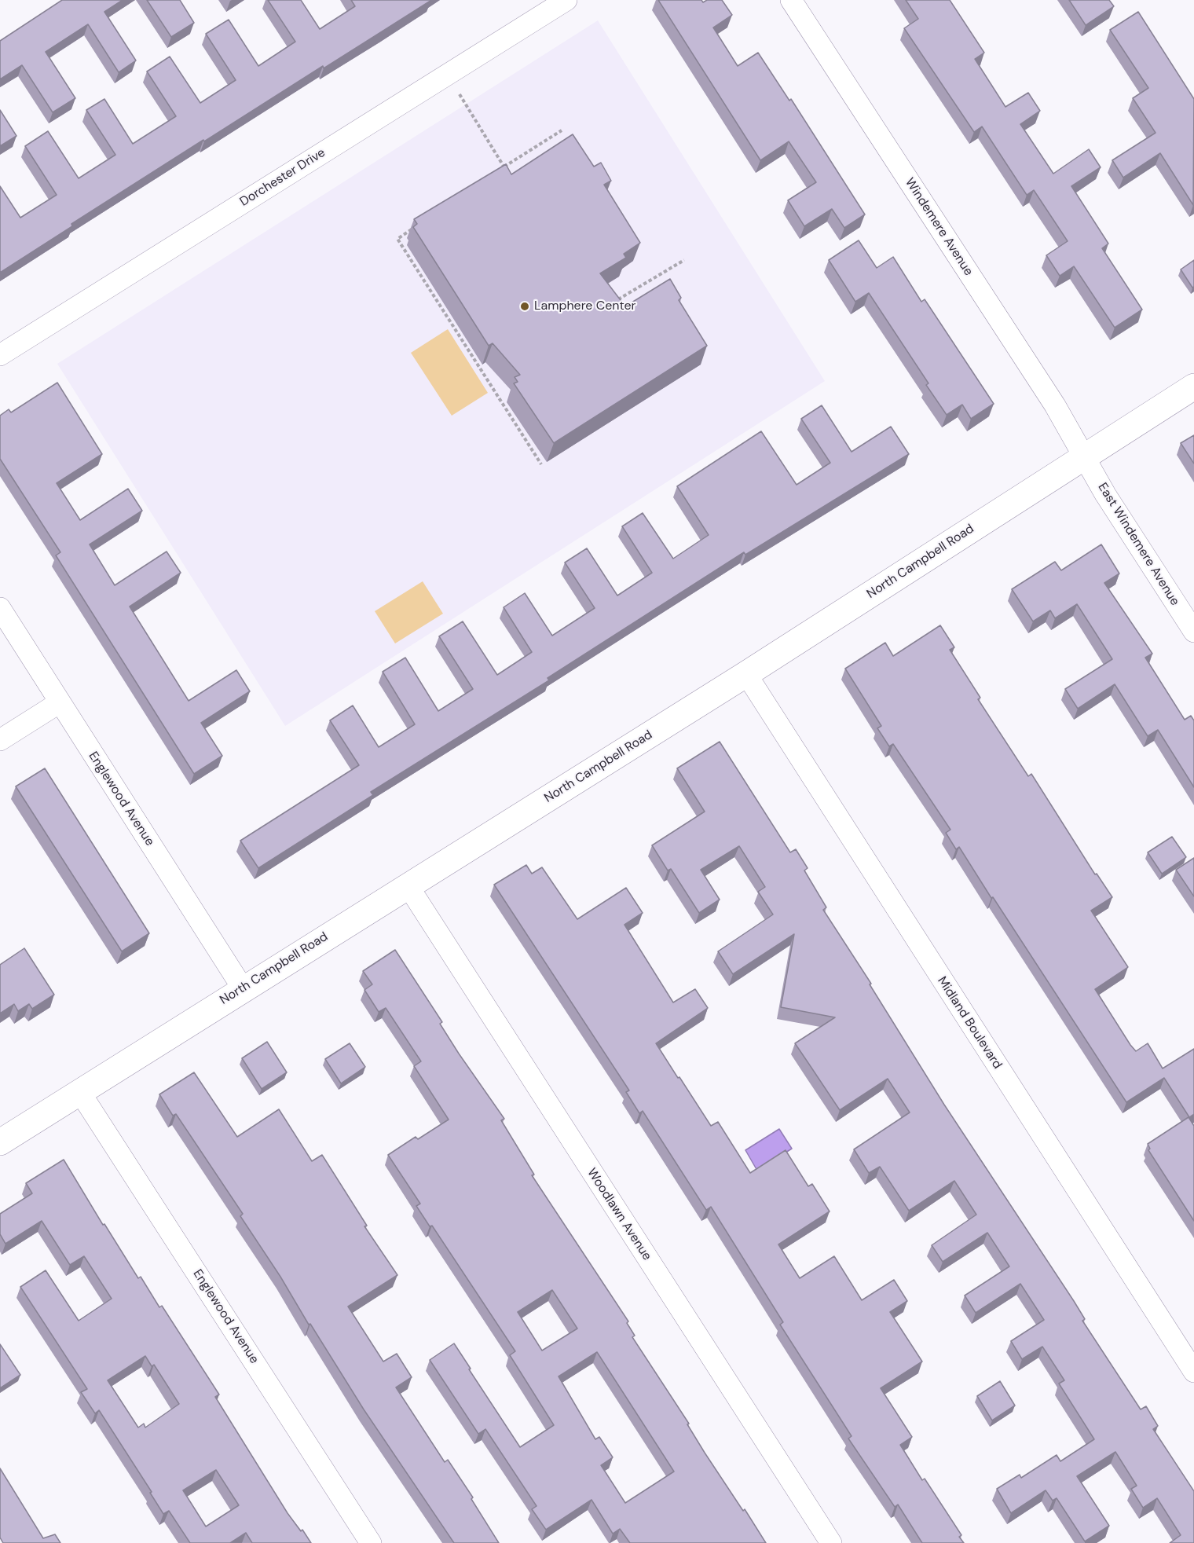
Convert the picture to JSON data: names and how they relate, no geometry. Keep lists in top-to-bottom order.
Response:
{
  "streets": {
    "street": [
      "Dorchester Drive",
      "Windemere Avenue",
      "East Windemere Avenue",
      "North Campbell Road",
      "Englewood Avenue",
      "Midland Boulevard",
      "Woodlawn Avenue"
    ]
  },
  "crossings": [
    ["Windemere Avenue", "East Windemere Avenue"],
    ["Windemere Avenue", "North Campbell Road"],
    ["East Windemere Avenue", "North Campbell Road"],
    ["North Campbell Road", "Englewood Avenue"],
    ["North Campbell Road", "Midland Boulevard"],
    ["North Campbell Road", "Woodlawn Avenue"]
  ],
  "places": ["Lamphere Center"]
}
